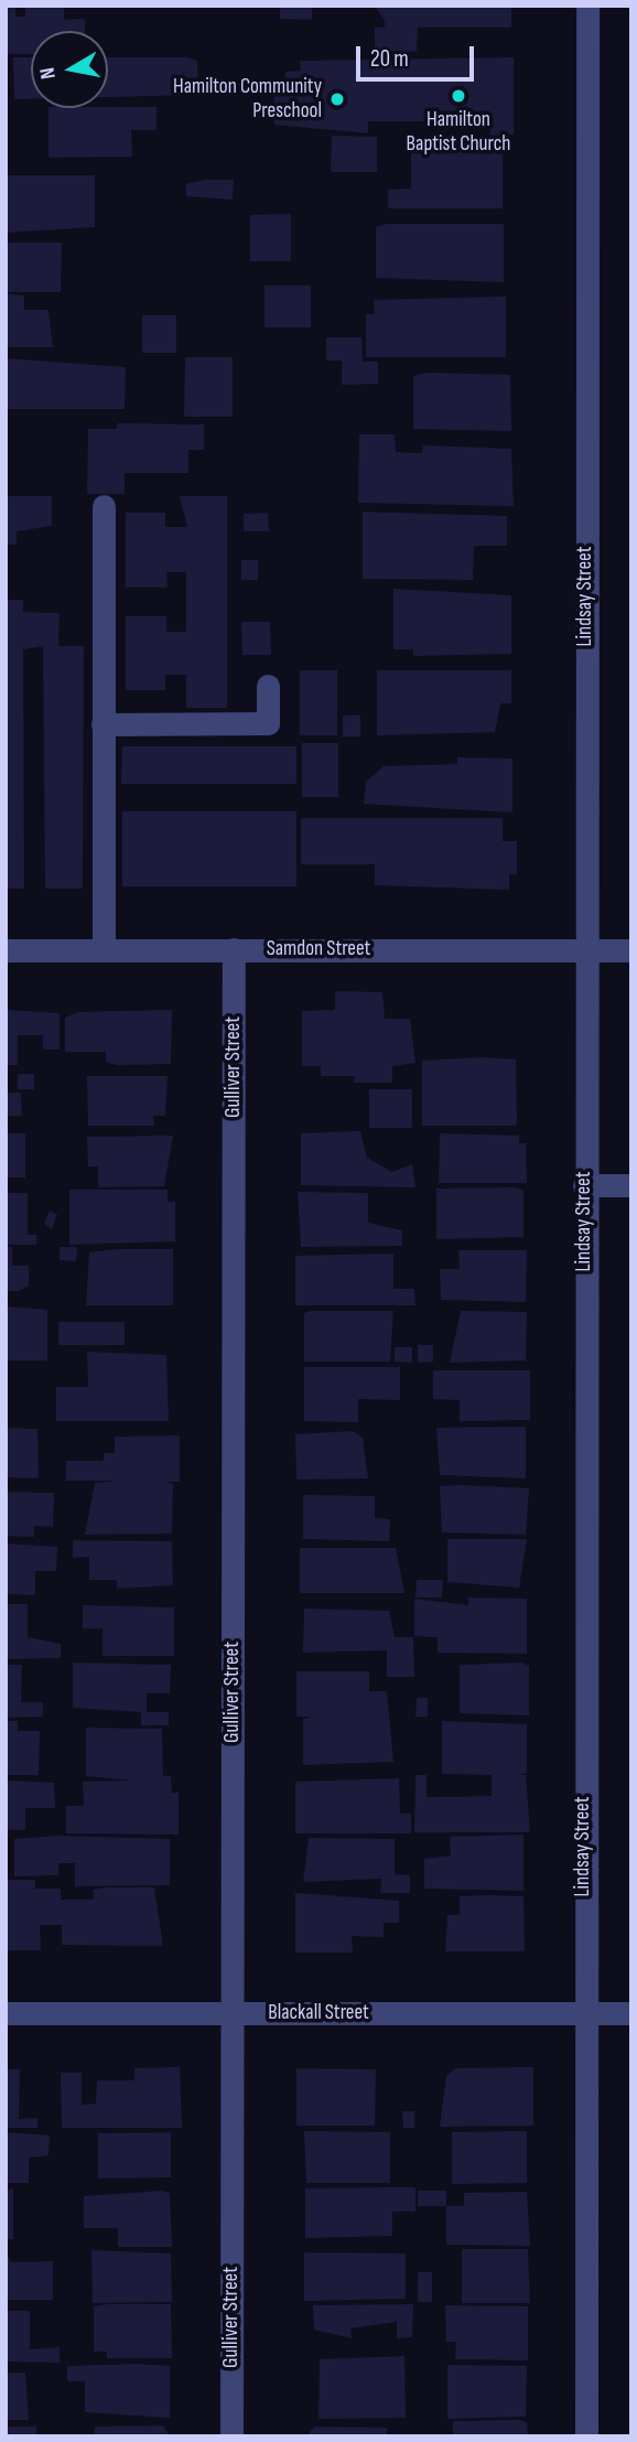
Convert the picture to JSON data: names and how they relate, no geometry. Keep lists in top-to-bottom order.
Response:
{
  "streets": {
    "street": [
      "Lindsay Street",
      "Samdon Street",
      "Gulliver Street",
      "Blackall Street"
    ]
  },
  "crossings": [
    ["Lindsay Street", "Samdon Street"],
    ["Lindsay Street", "Blackall Street"],
    ["Samdon Street", "Gulliver Street"],
    ["Gulliver Street", "Blackall Street"]
  ],
  "places": ["Hamilton Baptist Church", "Hamilton Community Preschool"],
  "scale_bar": "20 m",
  "north": "left"
}
